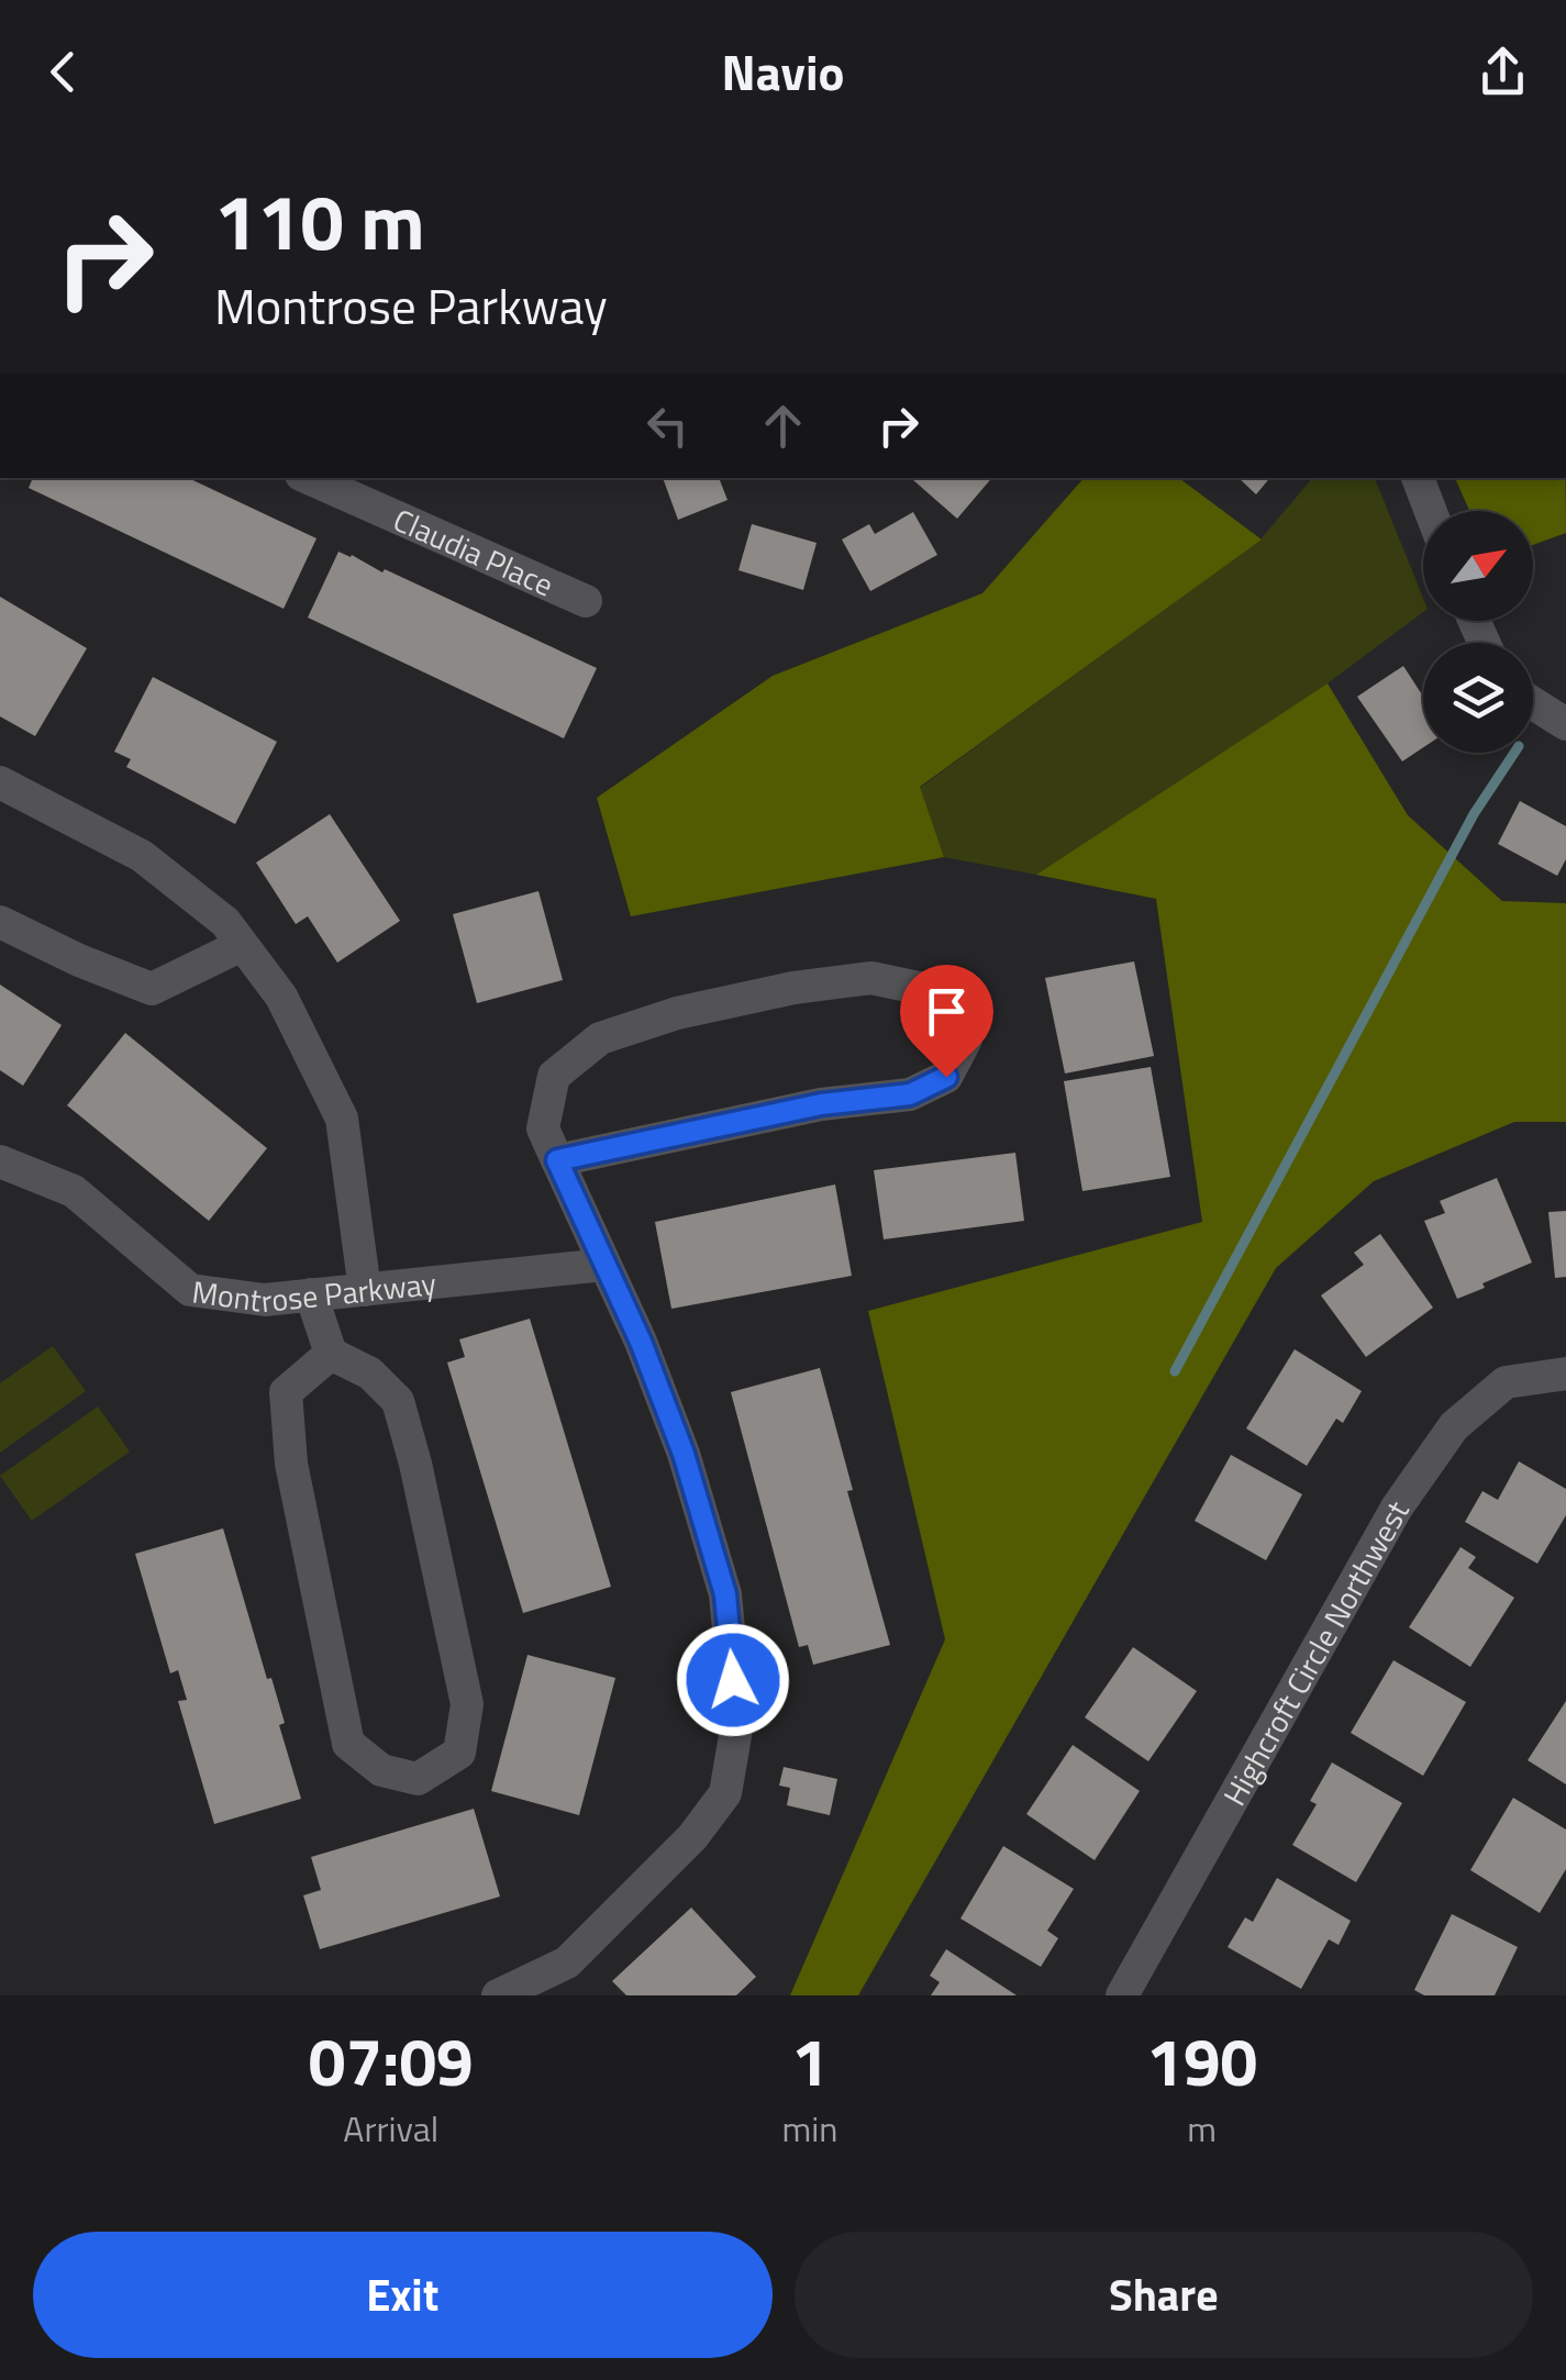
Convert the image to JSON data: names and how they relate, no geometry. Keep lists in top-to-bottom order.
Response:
{
  "streets": {
    "street": ["Claudia Place", "Montrose Parkway", "Highcroft Circle Northwest"]
  },
  "north": "top right",
  "page": {
    "header": "Navio",
    "turn": ["110 m", "Montrose Parkway"],
    "eta": [
      "07:09",
      "Arrival",
      "1",
      "min",
      "190",
      "m"
    ],
    "buttons": ["Exit", "Share"]
  }
}
